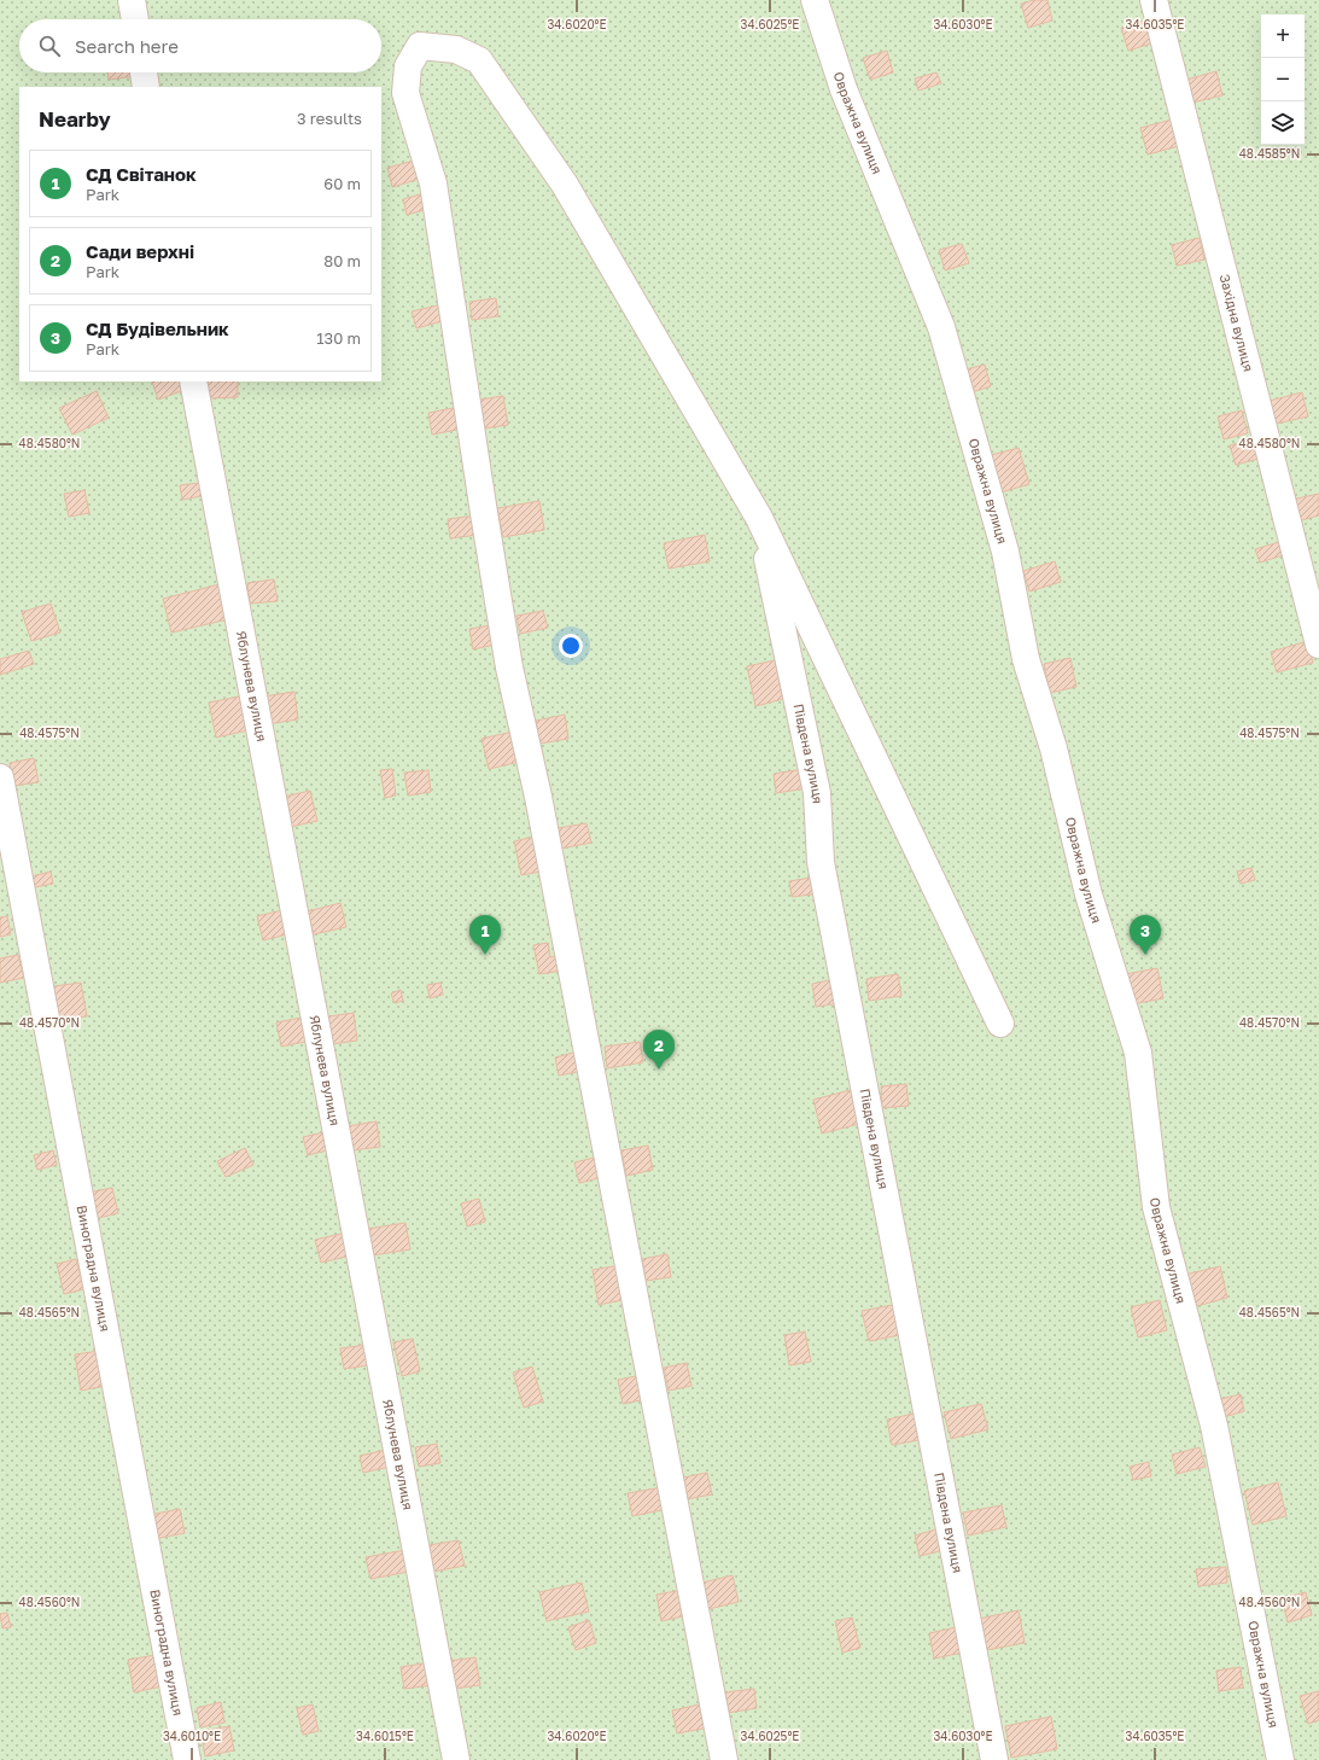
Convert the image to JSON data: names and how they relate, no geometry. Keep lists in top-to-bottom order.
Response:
{
  "streets": {
    "lane": [
      "Овражна вулиця",
      "Західна вулиця",
      "Яблунева вулиця",
      "Південа вулиця",
      "Виноградна вулиця"
    ]
  },
  "page": {
    "map_buttons": ["+", "−"],
    "search": "Search here",
    "heading": ["Nearby", "3 results"],
    "list": [
      {
        "mark": "1",
        "name": "СД Світанок",
        "note": "Park",
        "value": "60 m"
      },
      {
        "mark": "2",
        "name": "Сади верхні",
        "note": "Park",
        "value": "80 m"
      },
      {
        "mark": "3",
        "name": "СД Будівельник",
        "note": "Park",
        "value": "130 m"
      }
    ],
    "pins": ["1", "3", "2"]
  },
  "coordinates": [
    "34.6020°E",
    "34.6025°E",
    "34.6030°E",
    "34.6035°E",
    "48.4585°N",
    "48.4580°N",
    "48.4575°N",
    "48.4570°N",
    "48.4565°N",
    "48.4560°N",
    "34.6010°E",
    "34.6015°E"
  ]
}
